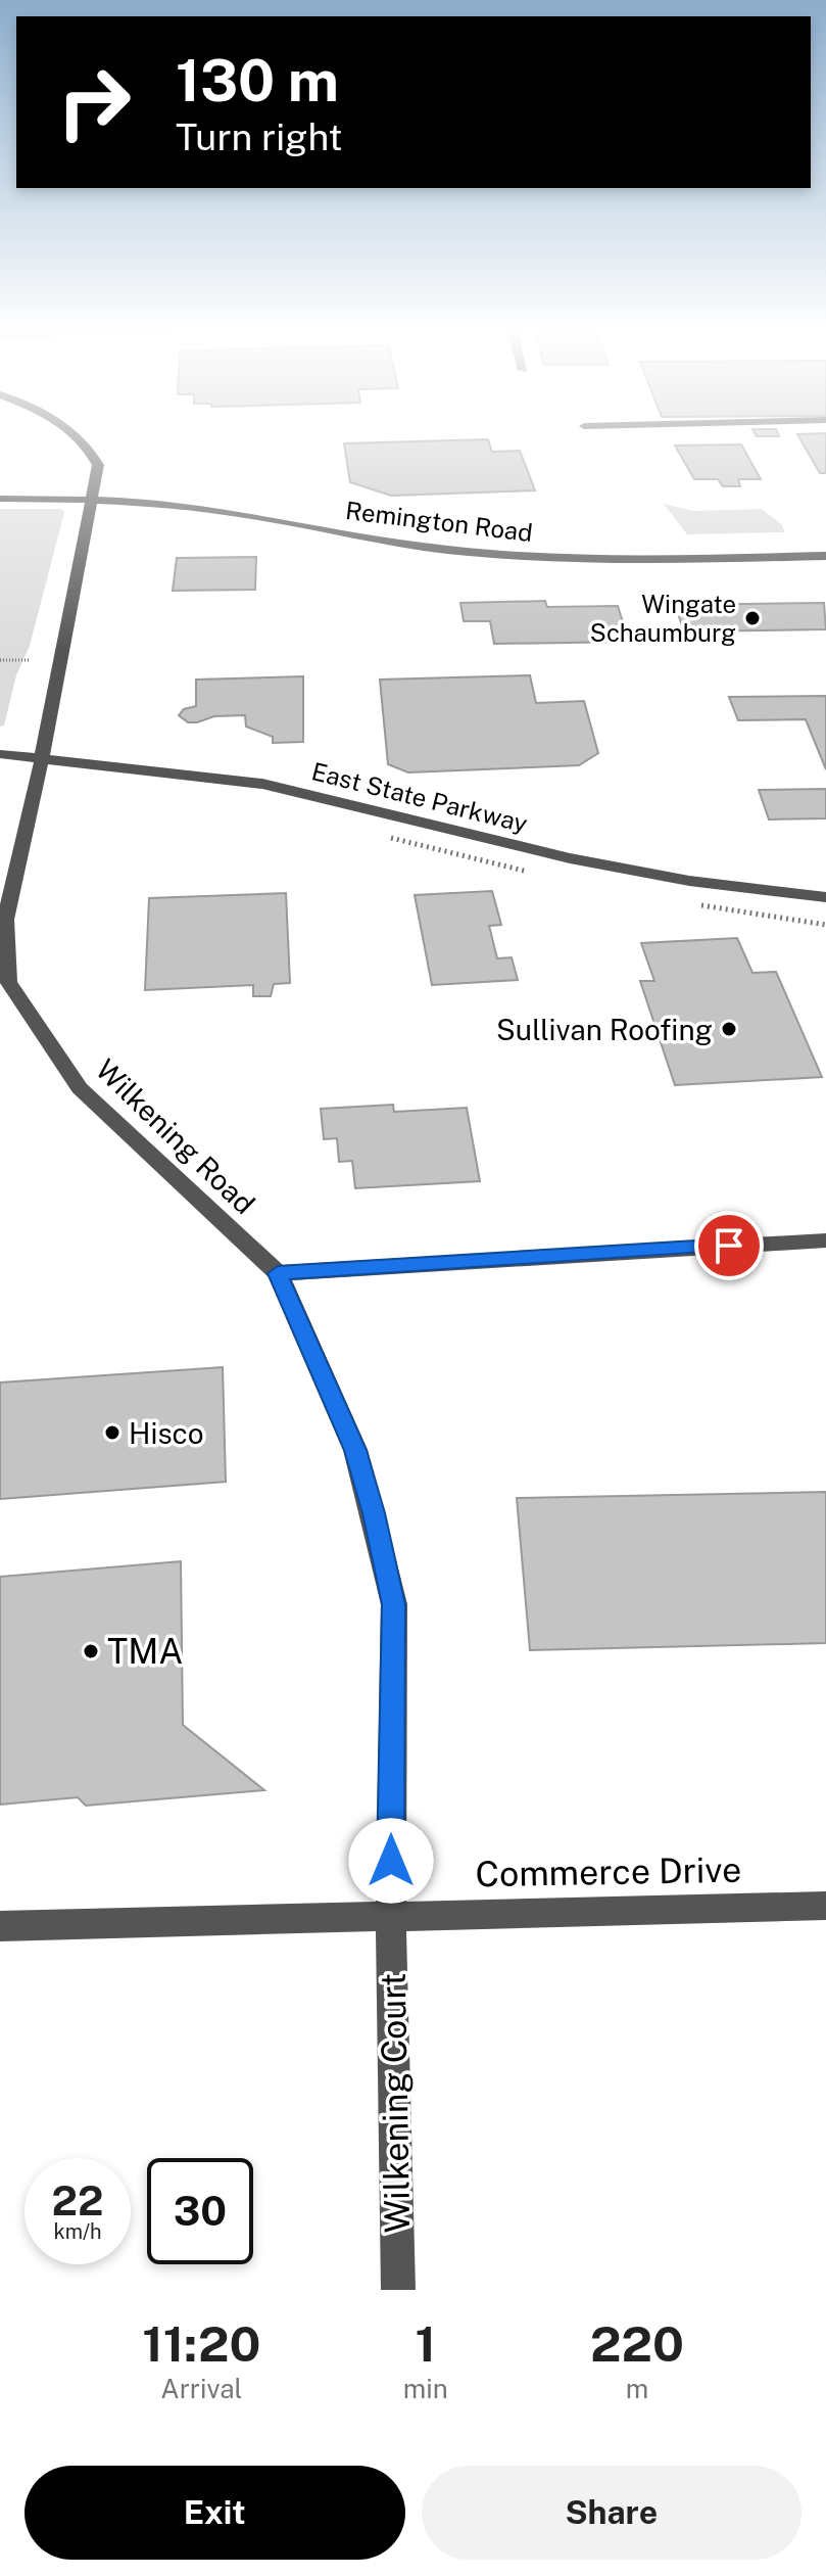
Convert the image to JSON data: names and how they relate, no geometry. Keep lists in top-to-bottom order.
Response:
{
  "streets": {
    "street": [
      "Remington Road",
      "East State Parkway",
      "Wilkening Road",
      "Commerce Drive",
      "Wilkening Court"
    ]
  },
  "crossings": [
    ["Remington Road", "Wilkening Road"],
    ["East State Parkway", "Wilkening Road"],
    ["Wilkening Road", "Commerce Drive"],
    ["Wilkening Road", "Wilkening Court"],
    ["Commerce Drive", "Wilkening Court"]
  ],
  "places": [
    "Wingate Schaumburg",
    "Sullivan Roofing",
    "Hisco",
    "TMA"
  ],
  "page": {
    "turn": ["130 m", "Turn right"],
    "speed": "22 km/h",
    "limit": "30",
    "eta": [
      "11:20",
      "Arrival",
      "1",
      "min",
      "220",
      "m"
    ],
    "buttons": ["Exit", "Share"]
  }
}
